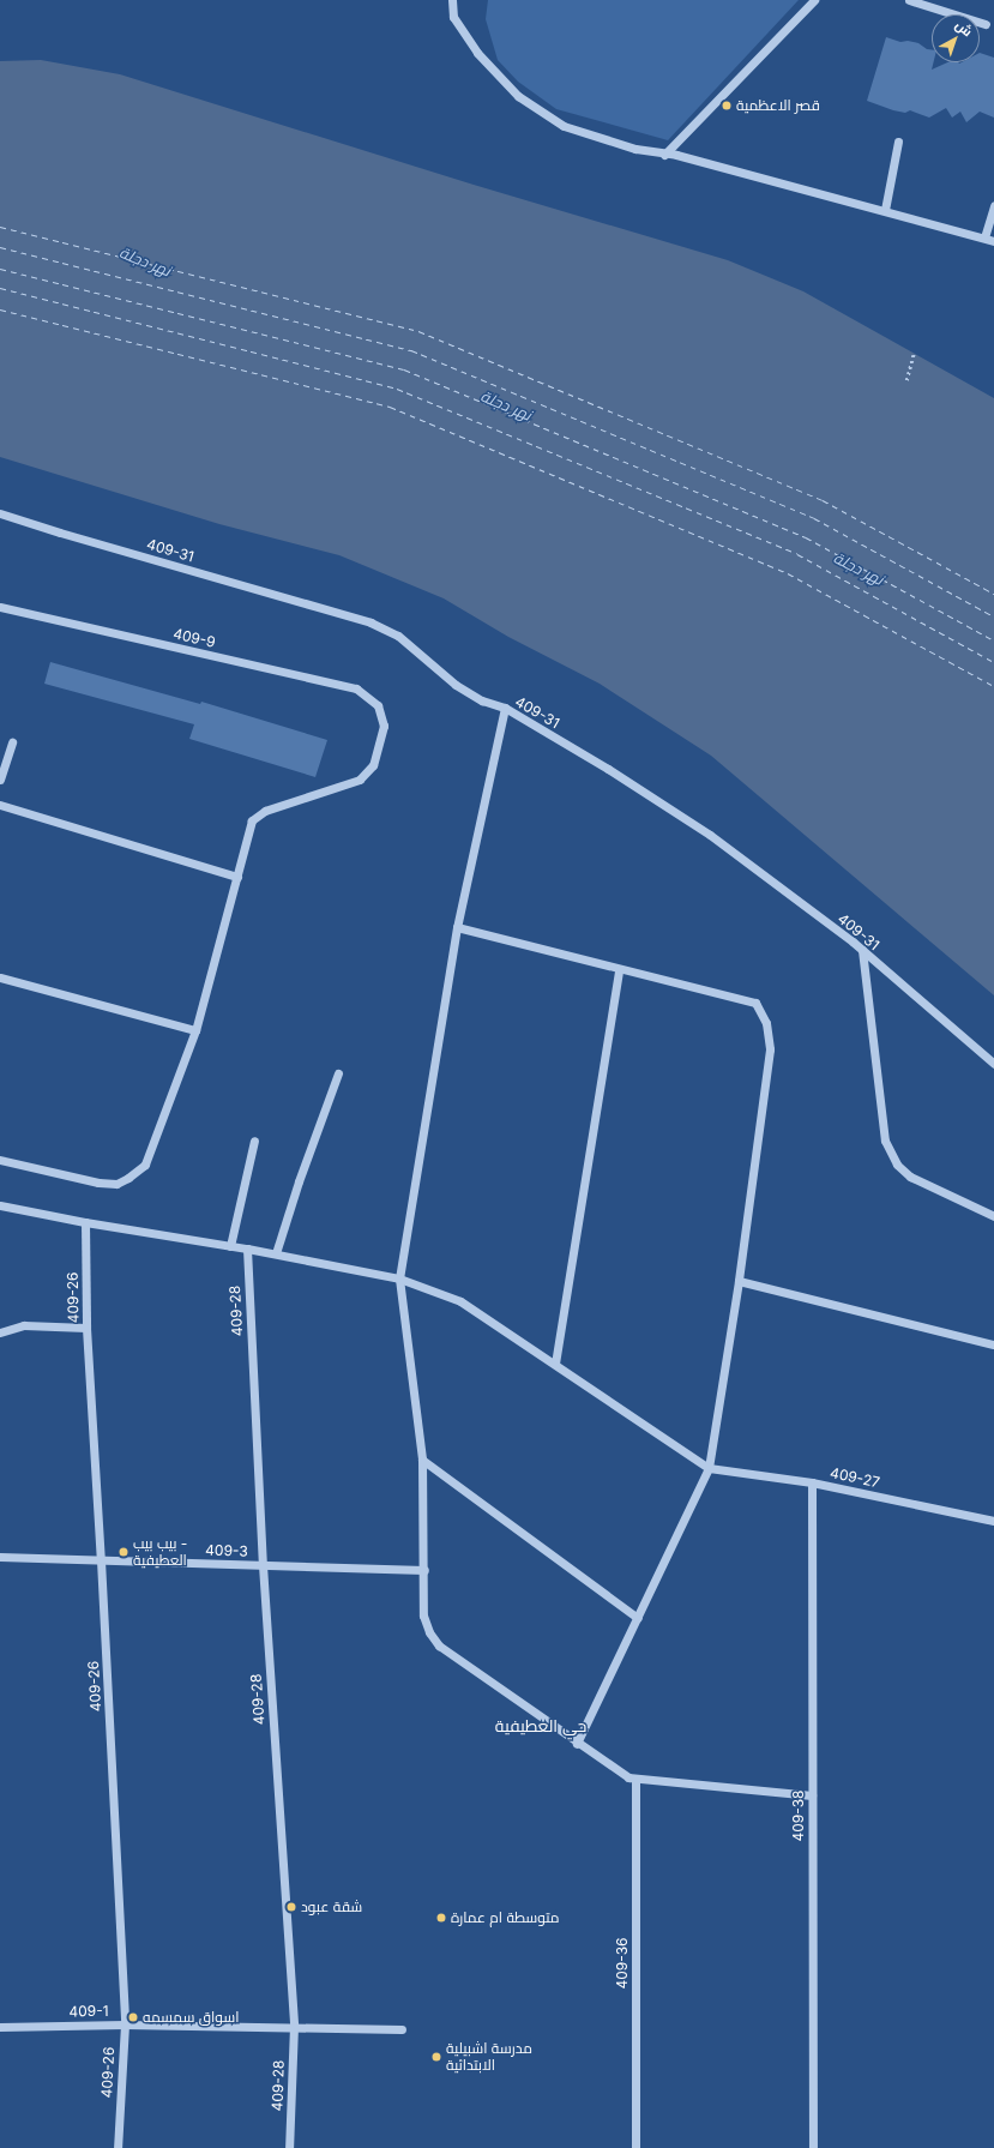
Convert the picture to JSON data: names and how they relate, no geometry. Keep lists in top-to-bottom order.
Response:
{
  "streets": {
    "street": [
      "409-31",
      "409-9",
      "409-26",
      "409-28",
      "409-27",
      "409-3",
      "409-38",
      "409-36",
      "409-1"
    ]
  },
  "crossings": [
    ["409-26", "409-3"],
    ["409-26", "409-1"],
    ["409-28", "409-3"],
    ["409-28", "409-1"],
    ["409-27", "409-38"]
  ],
  "districts": ["حي العطيفية"],
  "water": ["نهر دجلة"],
  "places": [
    "قصر الاعظمية",
    "بيب بيب - العطيفية",
    "شقة عبود",
    "متوسطة ام عمارة",
    "اسواق سمسمه",
    "مدرسة اشبيلية الابتدائية"
  ],
  "north": "top right"
}
